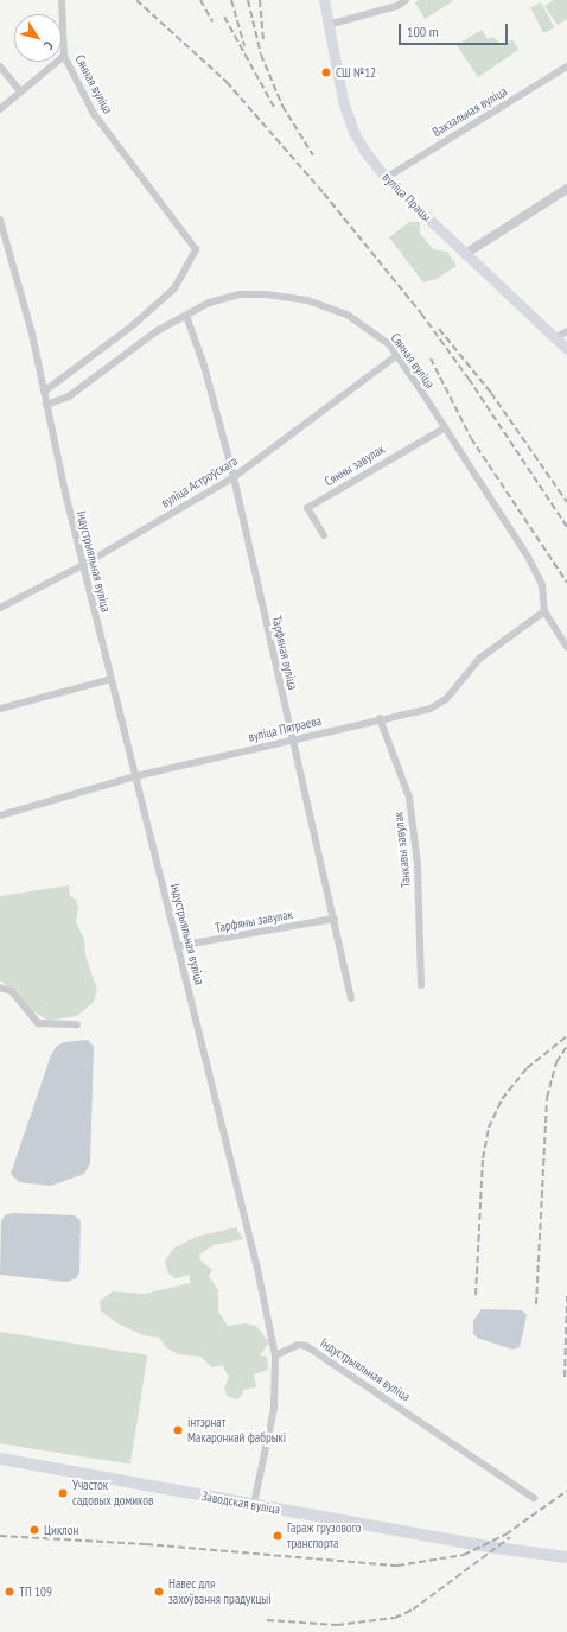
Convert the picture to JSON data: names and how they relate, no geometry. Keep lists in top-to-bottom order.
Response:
{
  "streets": {
    "main road": ["вуліца Працы", "Заводская вуліца"],
    "street": [
      "Сянная вуліца",
      "Вакзальная вуліца",
      "Сянны завулак",
      "вуліца Астроўскага",
      "Індустрыяльная вуліца",
      "Тарфяная вуліца",
      "вуліца Пятраева",
      "Танкавы завулак",
      "Тарфяны завулак"
    ]
  },
  "crossings": [
    ["Сянная вуліца", "Сянны завулак"],
    ["Сянная вуліца", "вуліца Астроўскага"],
    ["Сянная вуліца", "Індустрыяльная вуліца"],
    ["Сянная вуліца", "Тарфяная вуліца"],
    ["Сянная вуліца", "вуліца Пятраева"],
    ["Вакзальная вуліца", "вуліца Працы"],
    ["вуліца Астроўскага", "Індустрыяльная вуліца"],
    ["вуліца Астроўскага", "Тарфяная вуліца"],
    ["Індустрыяльная вуліца", "вуліца Пятраева"],
    ["Індустрыяльная вуліца", "Тарфяны завулак"],
    ["Тарфяная вуліца", "вуліца Пятраева"],
    ["Тарфяная вуліца", "Тарфяны завулак"],
    ["вуліца Пятраева", "Танкавы завулак"]
  ],
  "places": [
    "СШ №12",
    "інтэрнат Макароннай фабрыкі",
    "Участок садовых домиков",
    "Циклон",
    "Гараж грузового транспорта",
    "ТП 109",
    "Навес для захоўвання прадукцыі"
  ],
  "scale_bar": "100 m",
  "north": "bottom right"
}
